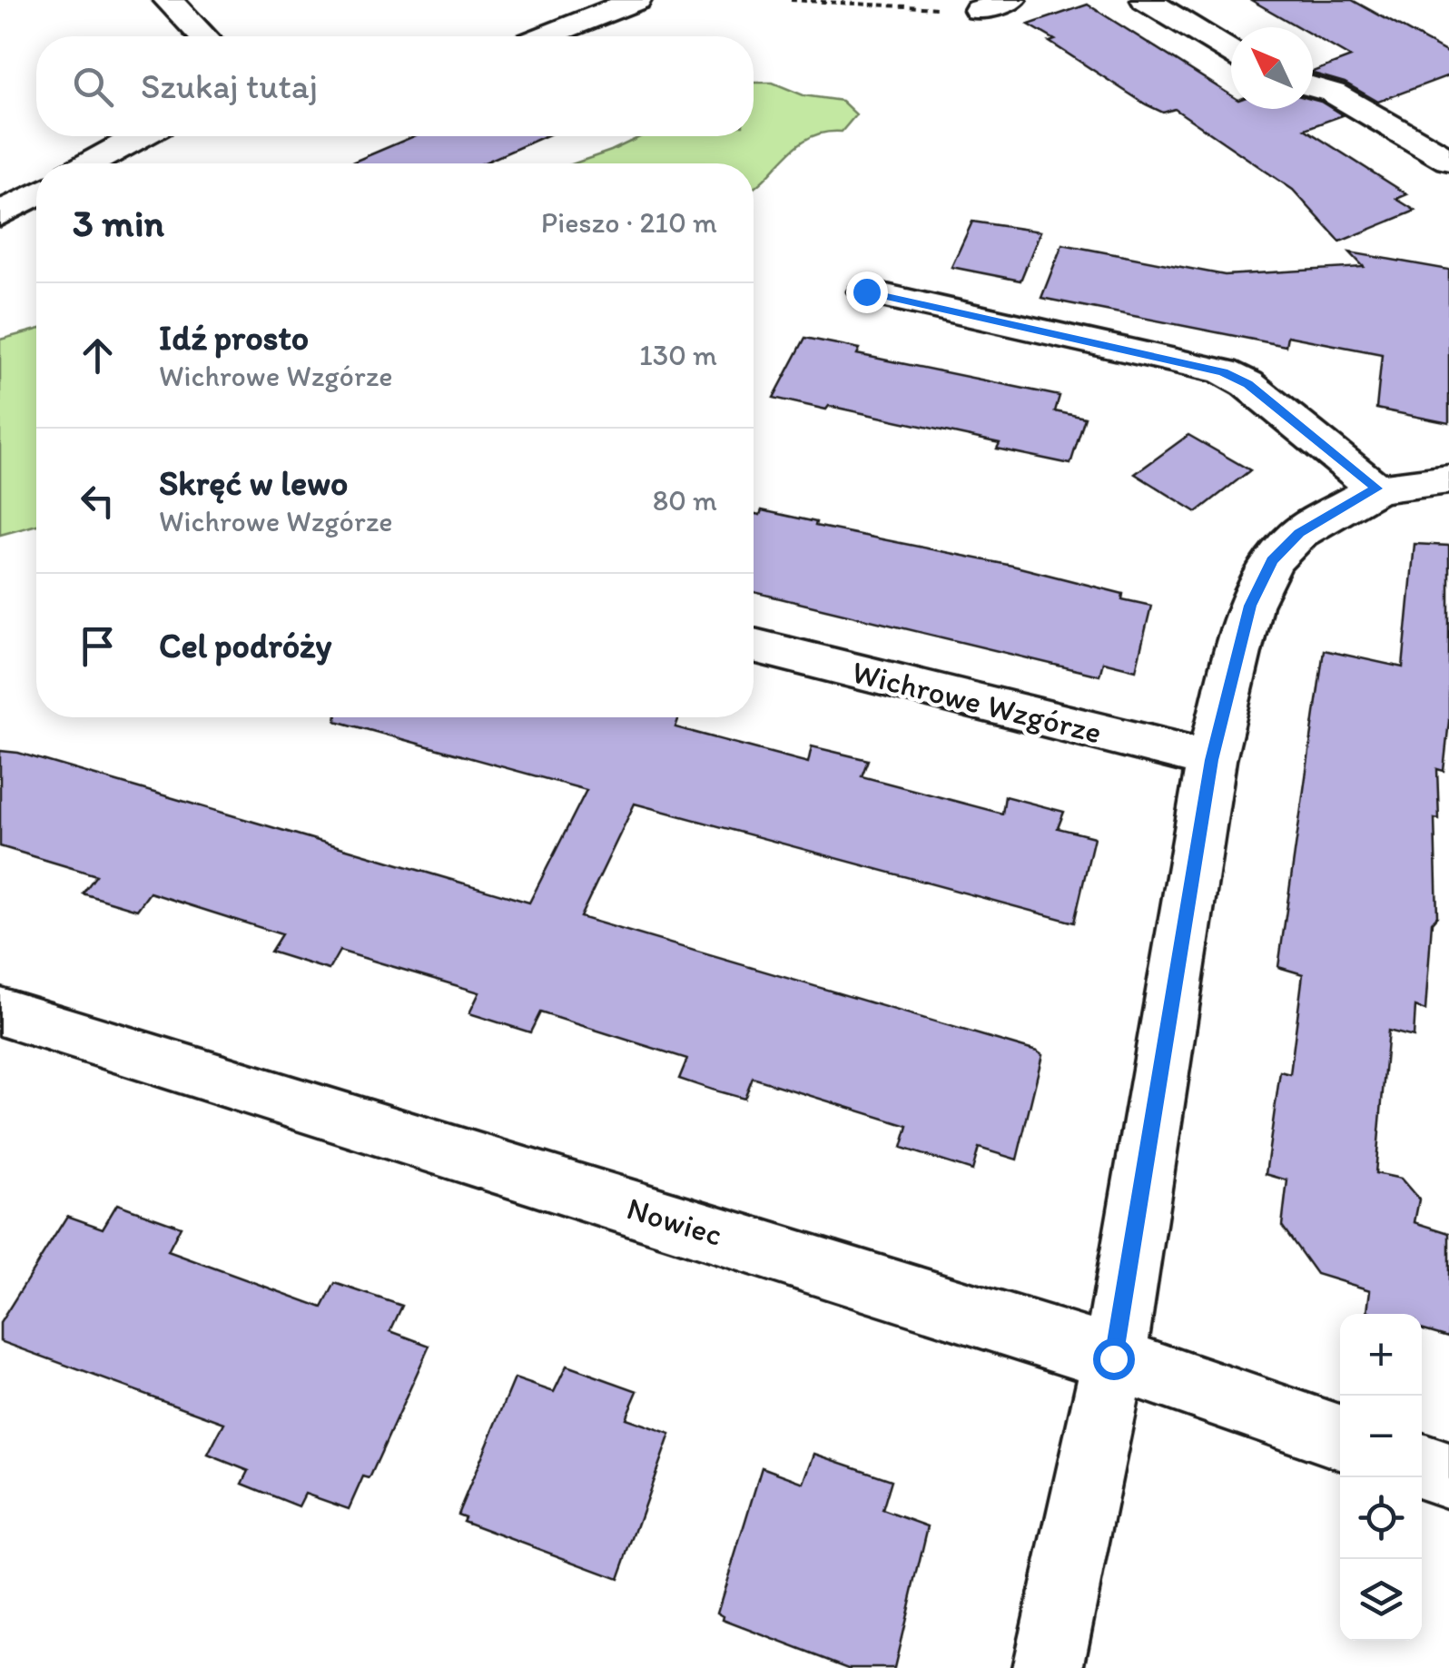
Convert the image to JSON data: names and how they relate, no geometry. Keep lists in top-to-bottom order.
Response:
{
  "streets": {
    "street": ["Wichrowe Wzgórze", "Nowiec"]
  },
  "north": "top left",
  "page": {
    "search": "Szukaj tutaj",
    "heading": ["3 min", "Pieszo · 210 m"],
    "list": [
      ["Idź prosto", "Wichrowe Wzgórze", "130 m"],
      ["Skręć w lewo", "Wichrowe Wzgórze", "80 m"],
      "Cel podróży"
    ],
    "map_buttons": ["+", "−"]
  }
}
